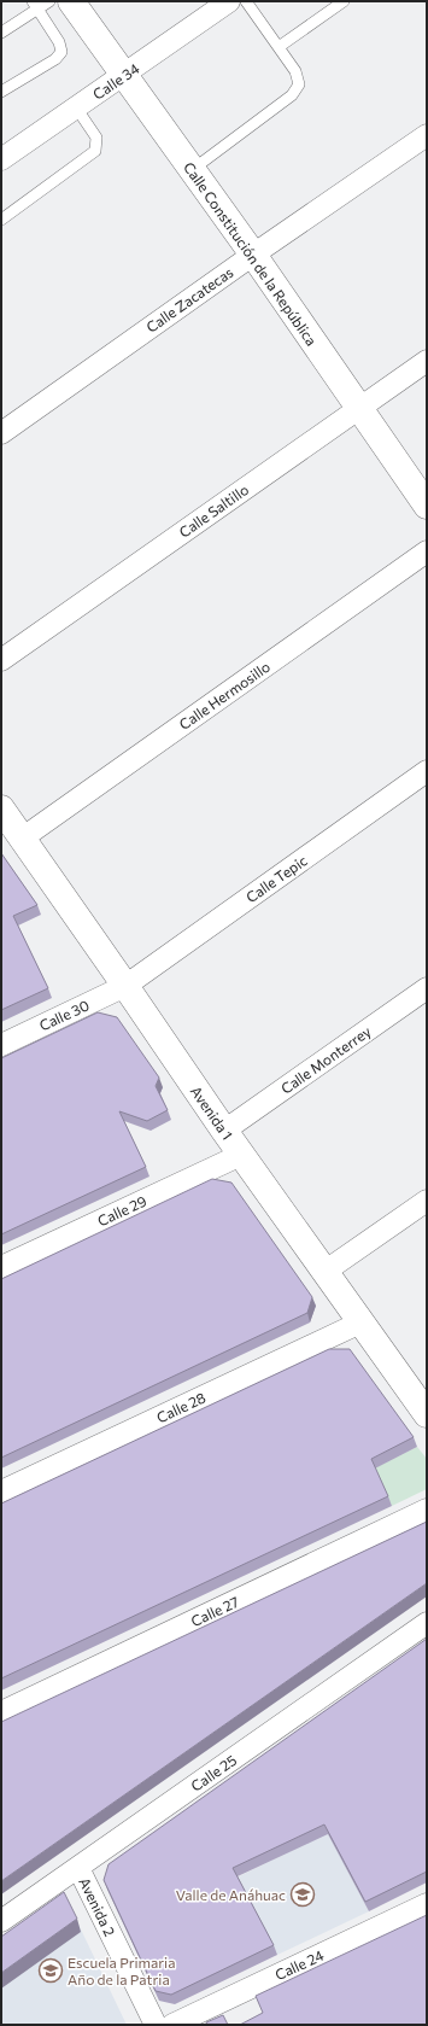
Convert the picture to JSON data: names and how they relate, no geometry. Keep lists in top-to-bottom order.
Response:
{
  "streets": {
    "street": [
      "Calle 34",
      "Calle Constitución de la República",
      "Calle Zacatecas",
      "Calle Saltillo",
      "Calle Hermosillo",
      "Calle Tepic",
      "Calle 30",
      "Calle Monterrey",
      "Avenida 1",
      "Calle 29",
      "Calle 28",
      "Calle 27",
      "Calle 25",
      "Avenida 2",
      "Calle 24"
    ]
  },
  "crossings": [
    ["Calle 34", "Calle Constitución de la República"],
    ["Calle Constitución de la República", "Calle Zacatecas"],
    ["Calle Constitución de la República", "Calle Saltillo"],
    ["Calle Hermosillo", "Avenida 1"],
    ["Calle Tepic", "Calle 30"],
    ["Calle Tepic", "Avenida 1"],
    ["Calle 30", "Avenida 1"],
    ["Calle Monterrey", "Avenida 1"],
    ["Avenida 1", "Calle 29"],
    ["Avenida 1", "Calle 28"],
    ["Calle 25", "Avenida 2"]
  ],
  "places": {
    "school or university": ["Valle de Anáhuac", "Escuela Primaria Año de la Patria"]
  }
}
